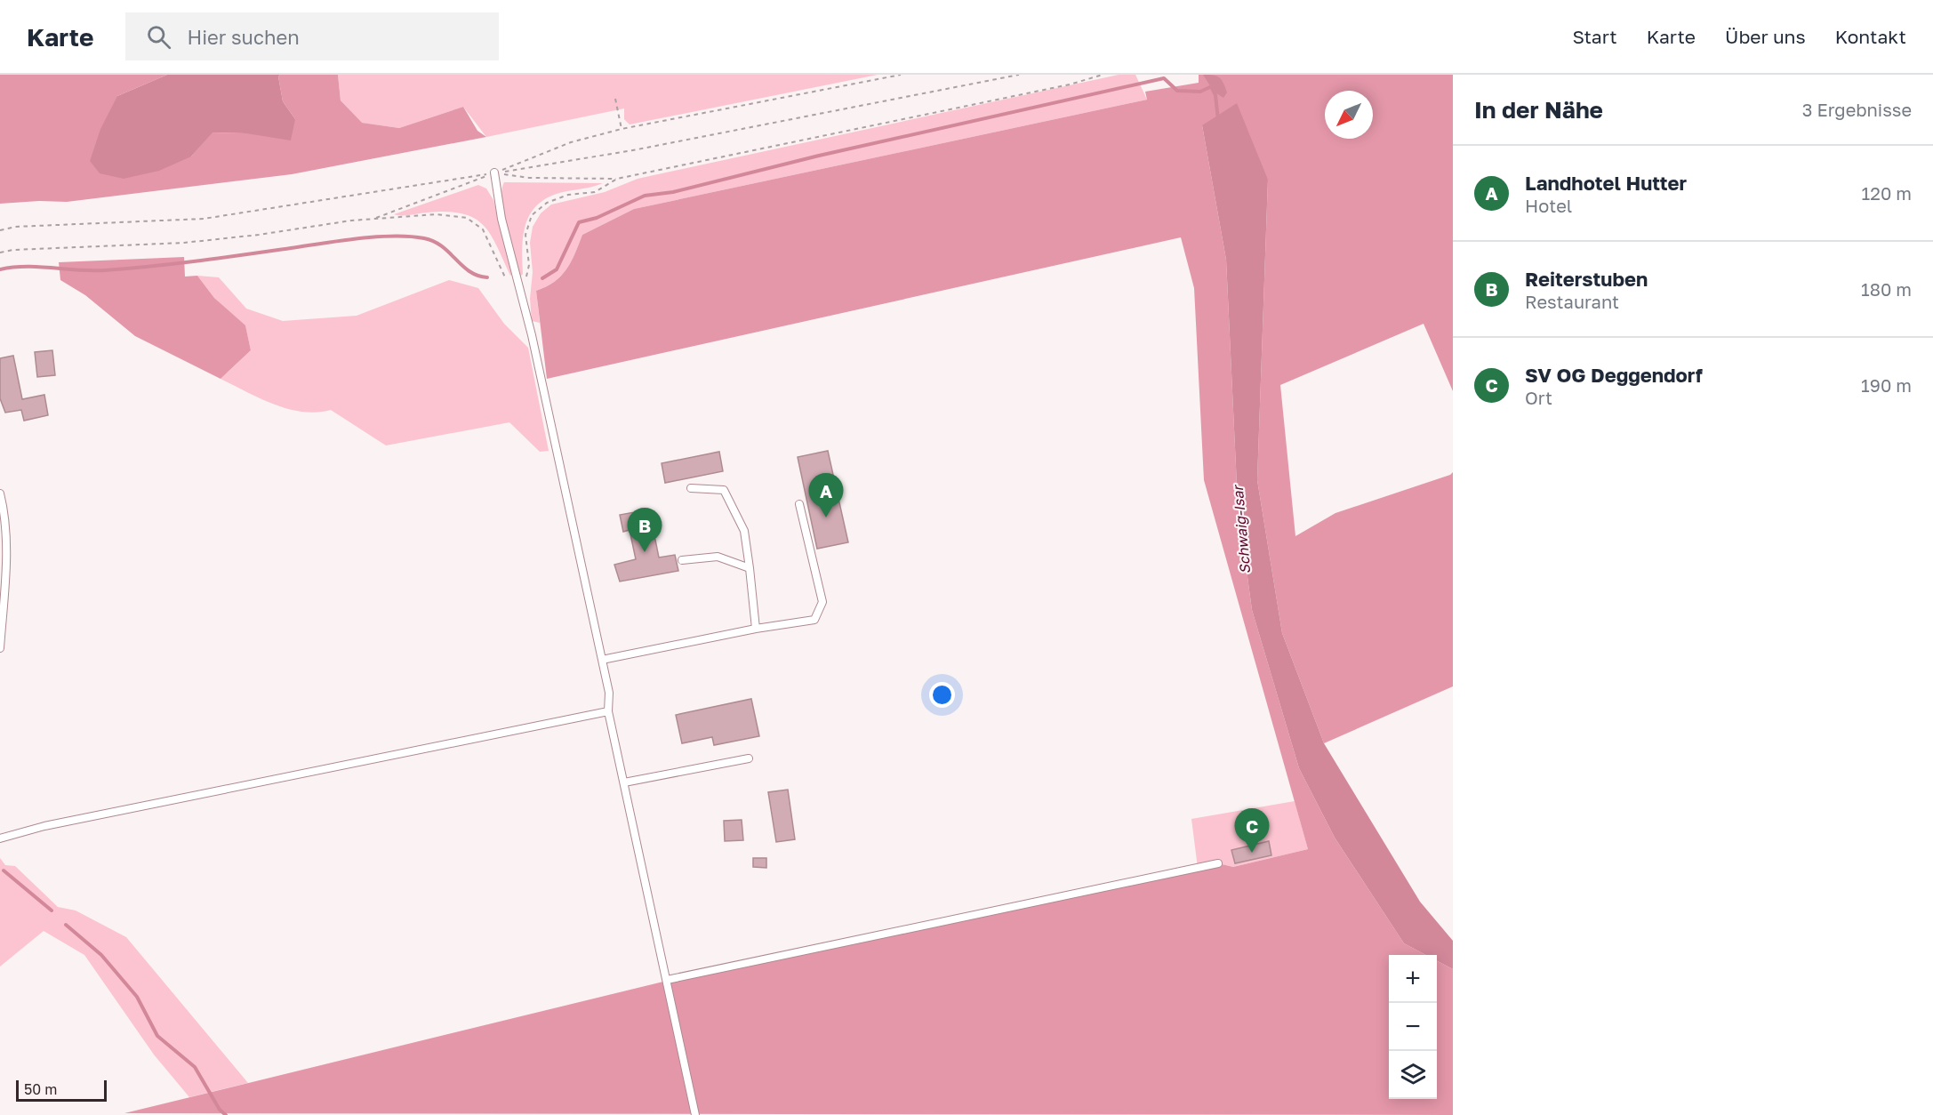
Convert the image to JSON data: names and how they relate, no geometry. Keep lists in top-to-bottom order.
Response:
{
  "water": ["Schwaig-Isar"],
  "scale_bar": "50 m",
  "north": "bottom left",
  "page": {
    "header": "Karte",
    "search": "Hier suchen",
    "nav": [
      "Start",
      "Karte",
      "Über uns",
      "Kontakt"
    ],
    "heading": ["In der Nähe", "3 Ergebnisse"],
    "list": [
      {
        "mark": "A",
        "name": "Landhotel Hutter",
        "note": "Hotel",
        "value": "120 m"
      },
      {
        "mark": "B",
        "name": "Reiterstuben",
        "note": "Restaurant",
        "value": "180 m"
      },
      {
        "mark": "C",
        "name": "SV OG Deggendorf",
        "note": "Ort",
        "value": "190 m"
      }
    ],
    "pins": ["A", "B", "C"],
    "map_buttons": ["+", "−"],
    "scale": "50 m"
  }
}
